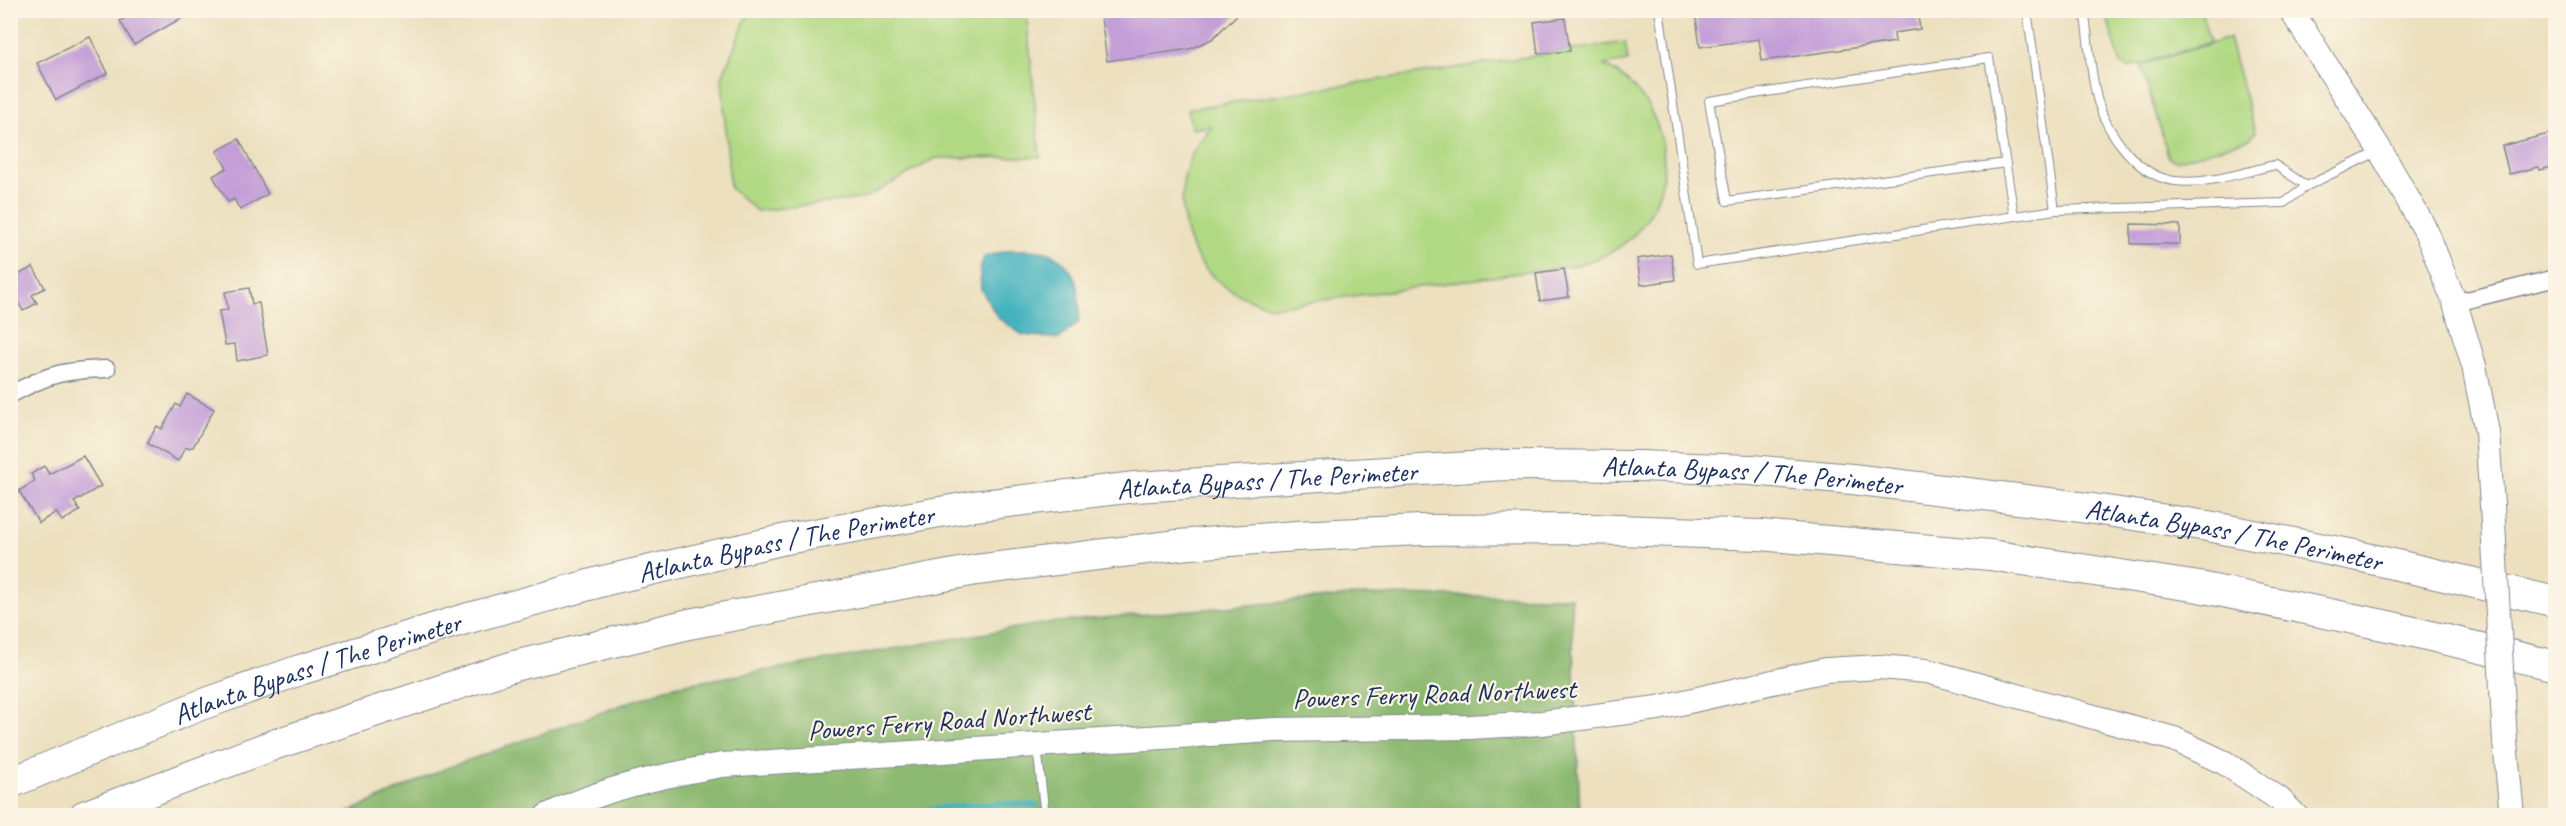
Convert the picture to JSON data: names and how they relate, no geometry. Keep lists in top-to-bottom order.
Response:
{
  "streets": {
    "highway": ["Atlanta Bypass / The Perimeter"],
    "street": ["Powers Ferry Road Northwest"]
  }
}
